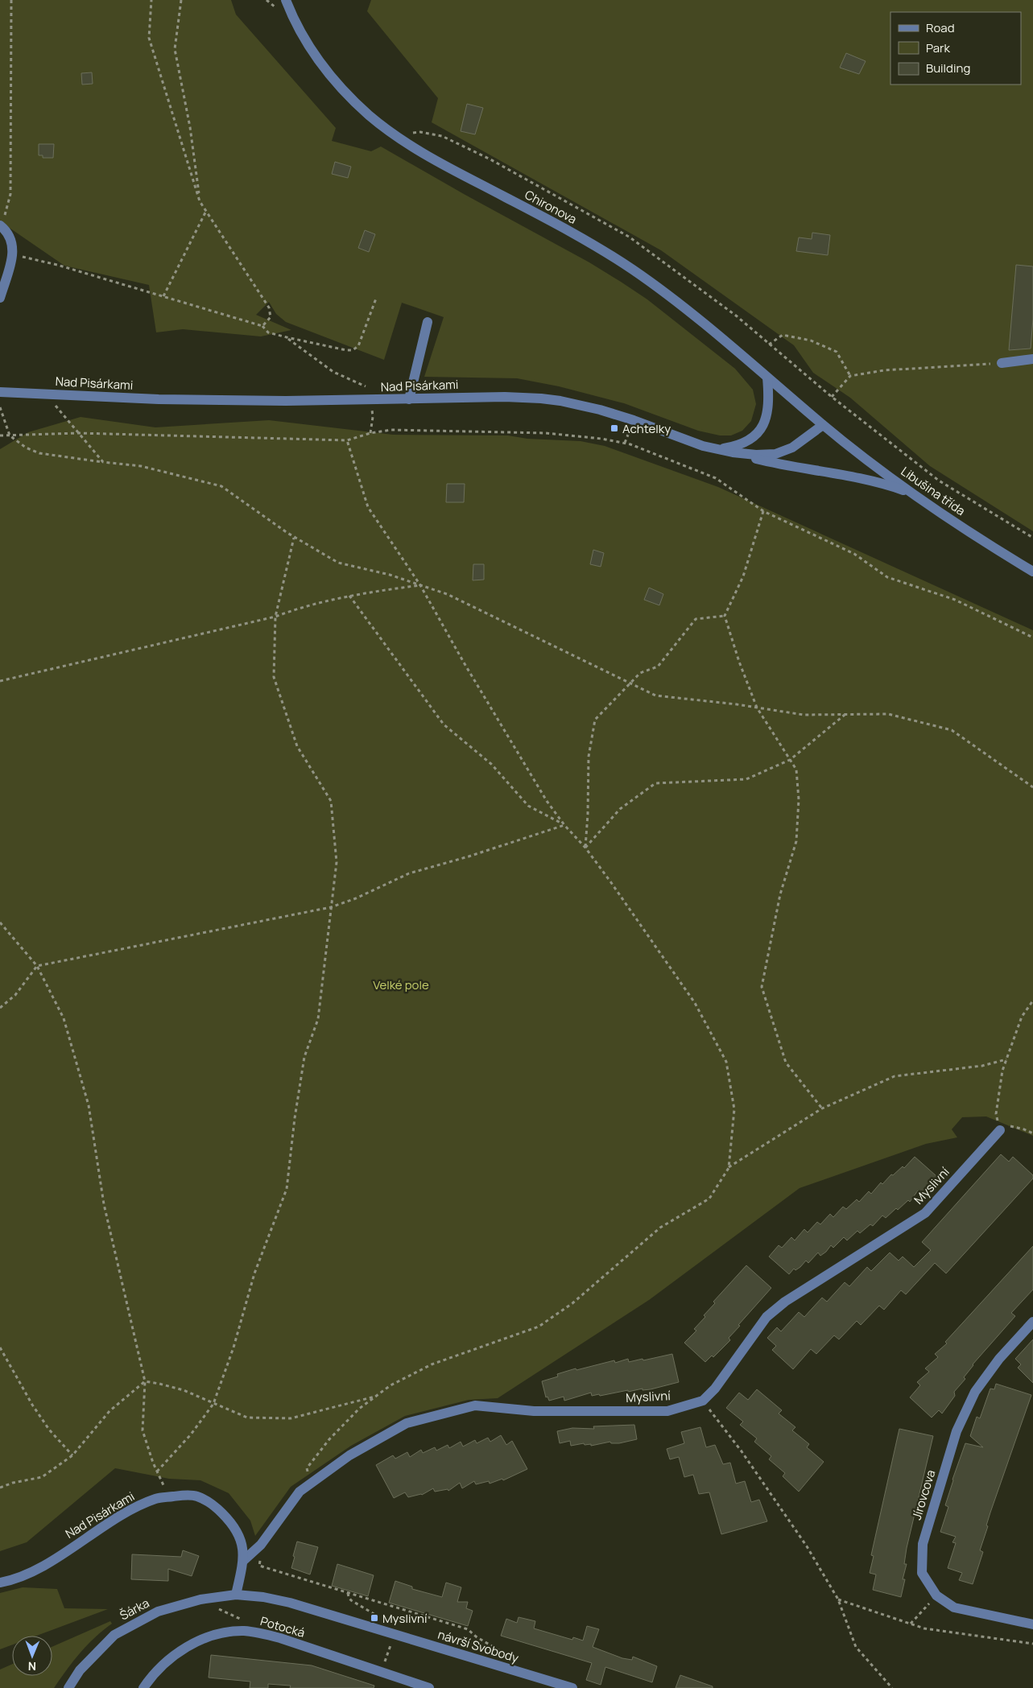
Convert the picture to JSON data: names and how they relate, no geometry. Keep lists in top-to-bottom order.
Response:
{
  "streets": {
    "street": [
      "Chironova",
      "Nad Pisárkami",
      "Libušina třída",
      "Myslivní",
      "Jírovcova",
      "Šárka",
      "Potocká",
      "návrší Svobody"
    ]
  },
  "crossings": [
    ["Chironova", "Nad Pisárkami"],
    ["Chironova", "Libušina třída"],
    ["Nad Pisárkami", "Libušina třída"],
    ["Nad Pisárkami", "Myslivní"],
    ["Nad Pisárkami", "Šárka"],
    ["Nad Pisárkami", "návrší Svobody"],
    ["Šárka", "návrší Svobody"]
  ],
  "parks": ["Velké pole"],
  "places": {
    "transit": ["Achtelky", "Myslivní"]
  },
  "legend": ["Road", "Park", "Building"],
  "north": "bottom"
}
